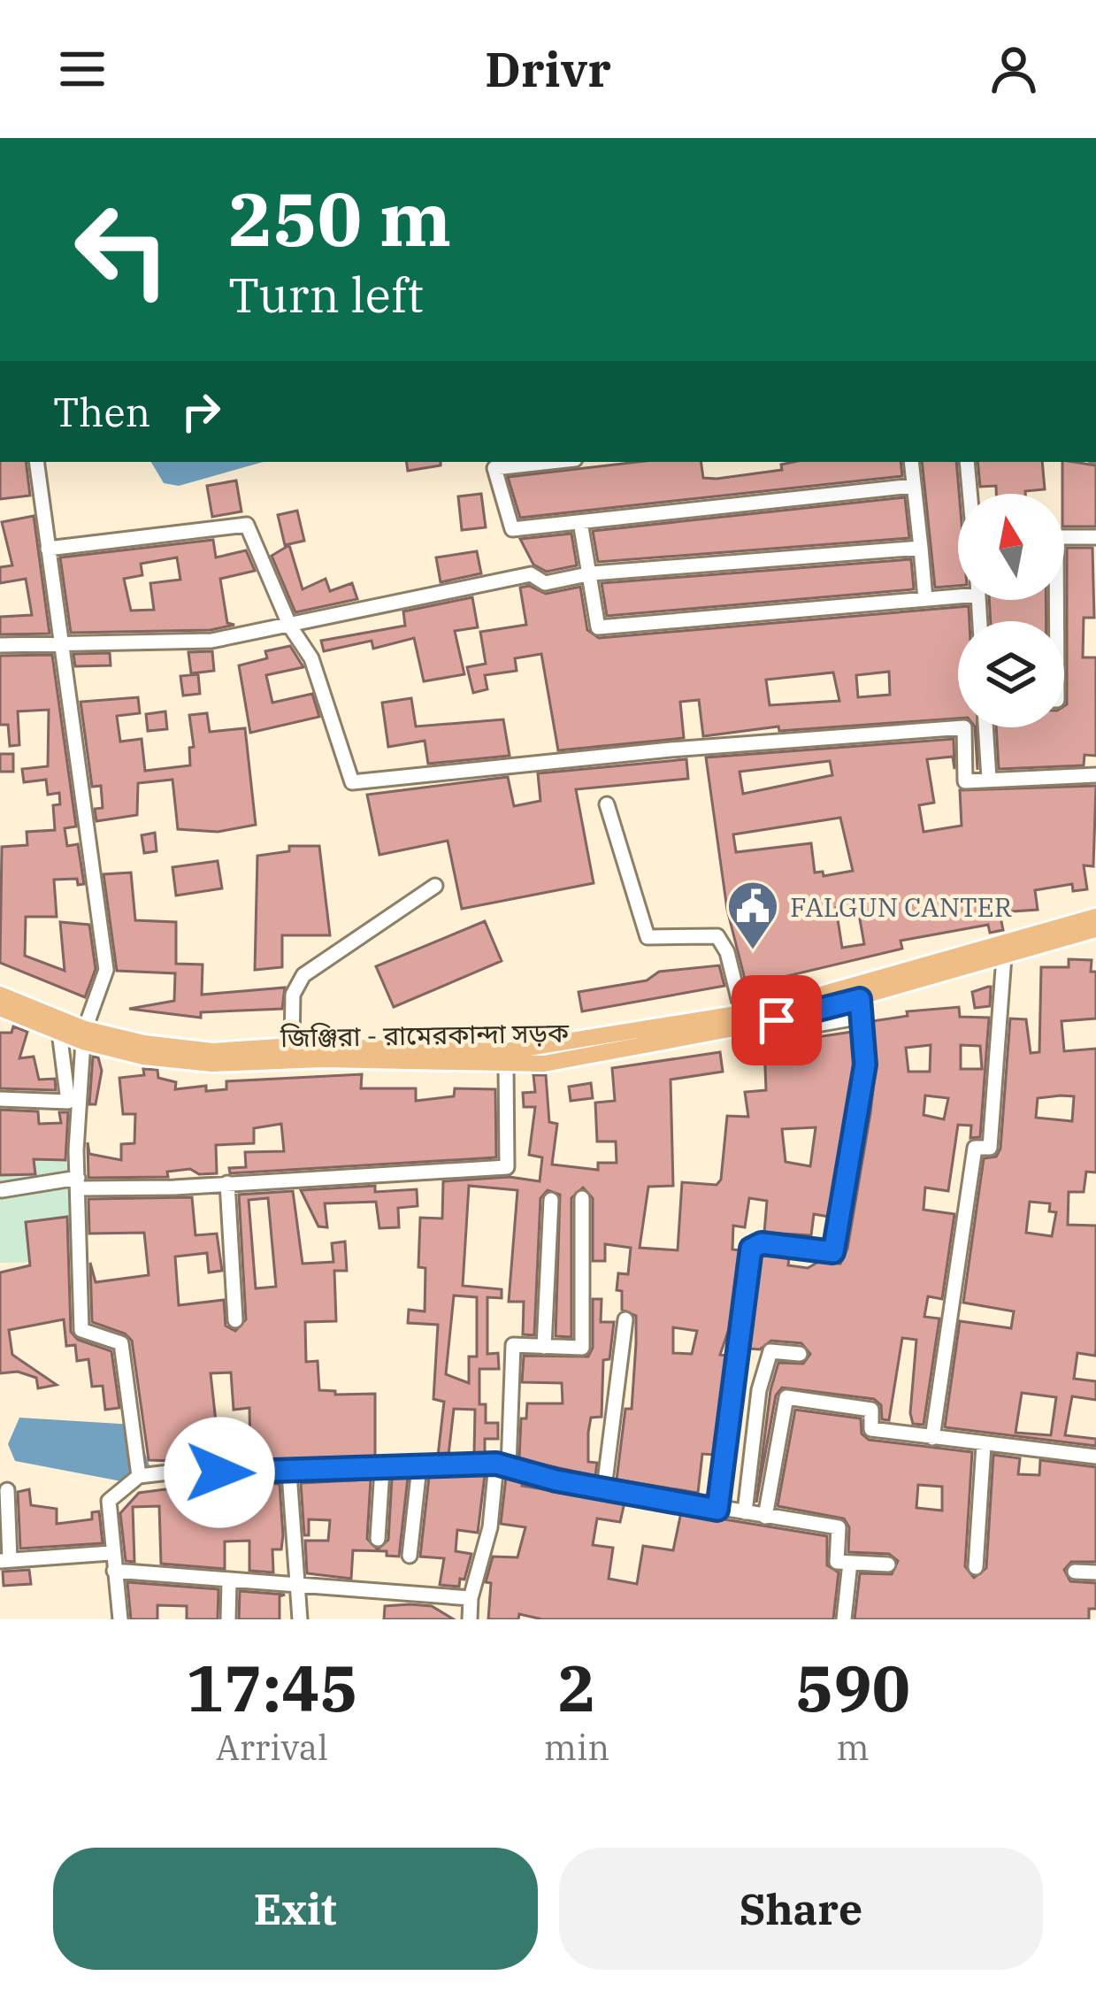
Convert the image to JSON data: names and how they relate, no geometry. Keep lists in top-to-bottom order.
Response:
{
  "streets": {
    "main road": ["জিঞ্জিরা - রামেরকান্দা সড়ক"]
  },
  "places": {
    "public building": ["FALGUN CANTER"]
  },
  "north": "top",
  "page": {
    "header": "Drivr",
    "turn": ["250 m", "Turn left"],
    "then": "Then",
    "eta": [
      "17:45",
      "Arrival",
      "2",
      "min",
      "590",
      "m"
    ],
    "buttons": ["Exit", "Share"]
  }
}
